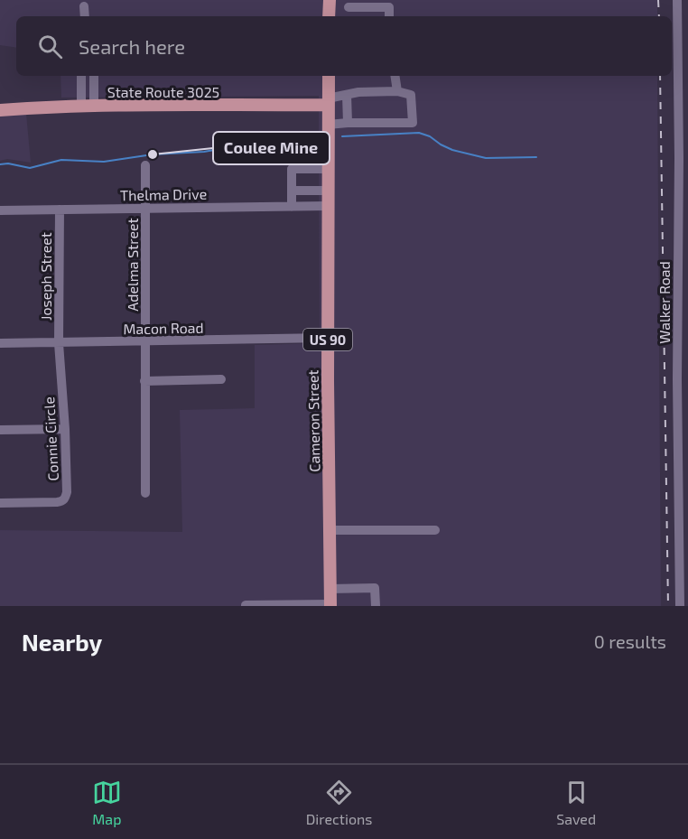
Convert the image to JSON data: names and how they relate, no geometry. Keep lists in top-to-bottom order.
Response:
{
  "streets": {
    "main road": ["State Route 3025", "US 90", "Cameron Street"],
    "street": [
      "Thelma Drive",
      "Adelma Street",
      "Joseph Street",
      "Walker Road",
      "Macon Road",
      "Connie Circle"
    ]
  },
  "crossings": [
    ["State Route 3025", "Cameron Street"],
    ["Thelma Drive", "Adelma Street"],
    ["Thelma Drive", "Joseph Street"],
    ["Thelma Drive", "Cameron Street"],
    ["Adelma Street", "Macon Road"],
    ["Joseph Street", "Macon Road"],
    ["Joseph Street", "Connie Circle"],
    ["Macon Road", "Cameron Street"],
    ["Macon Road", "Connie Circle"]
  ],
  "places": ["Coulee Mine"],
  "page": {
    "search": "Search here",
    "heading": ["Nearby", "0 results"],
    "nav": ["Map", "Directions", "Saved"]
  }
}
